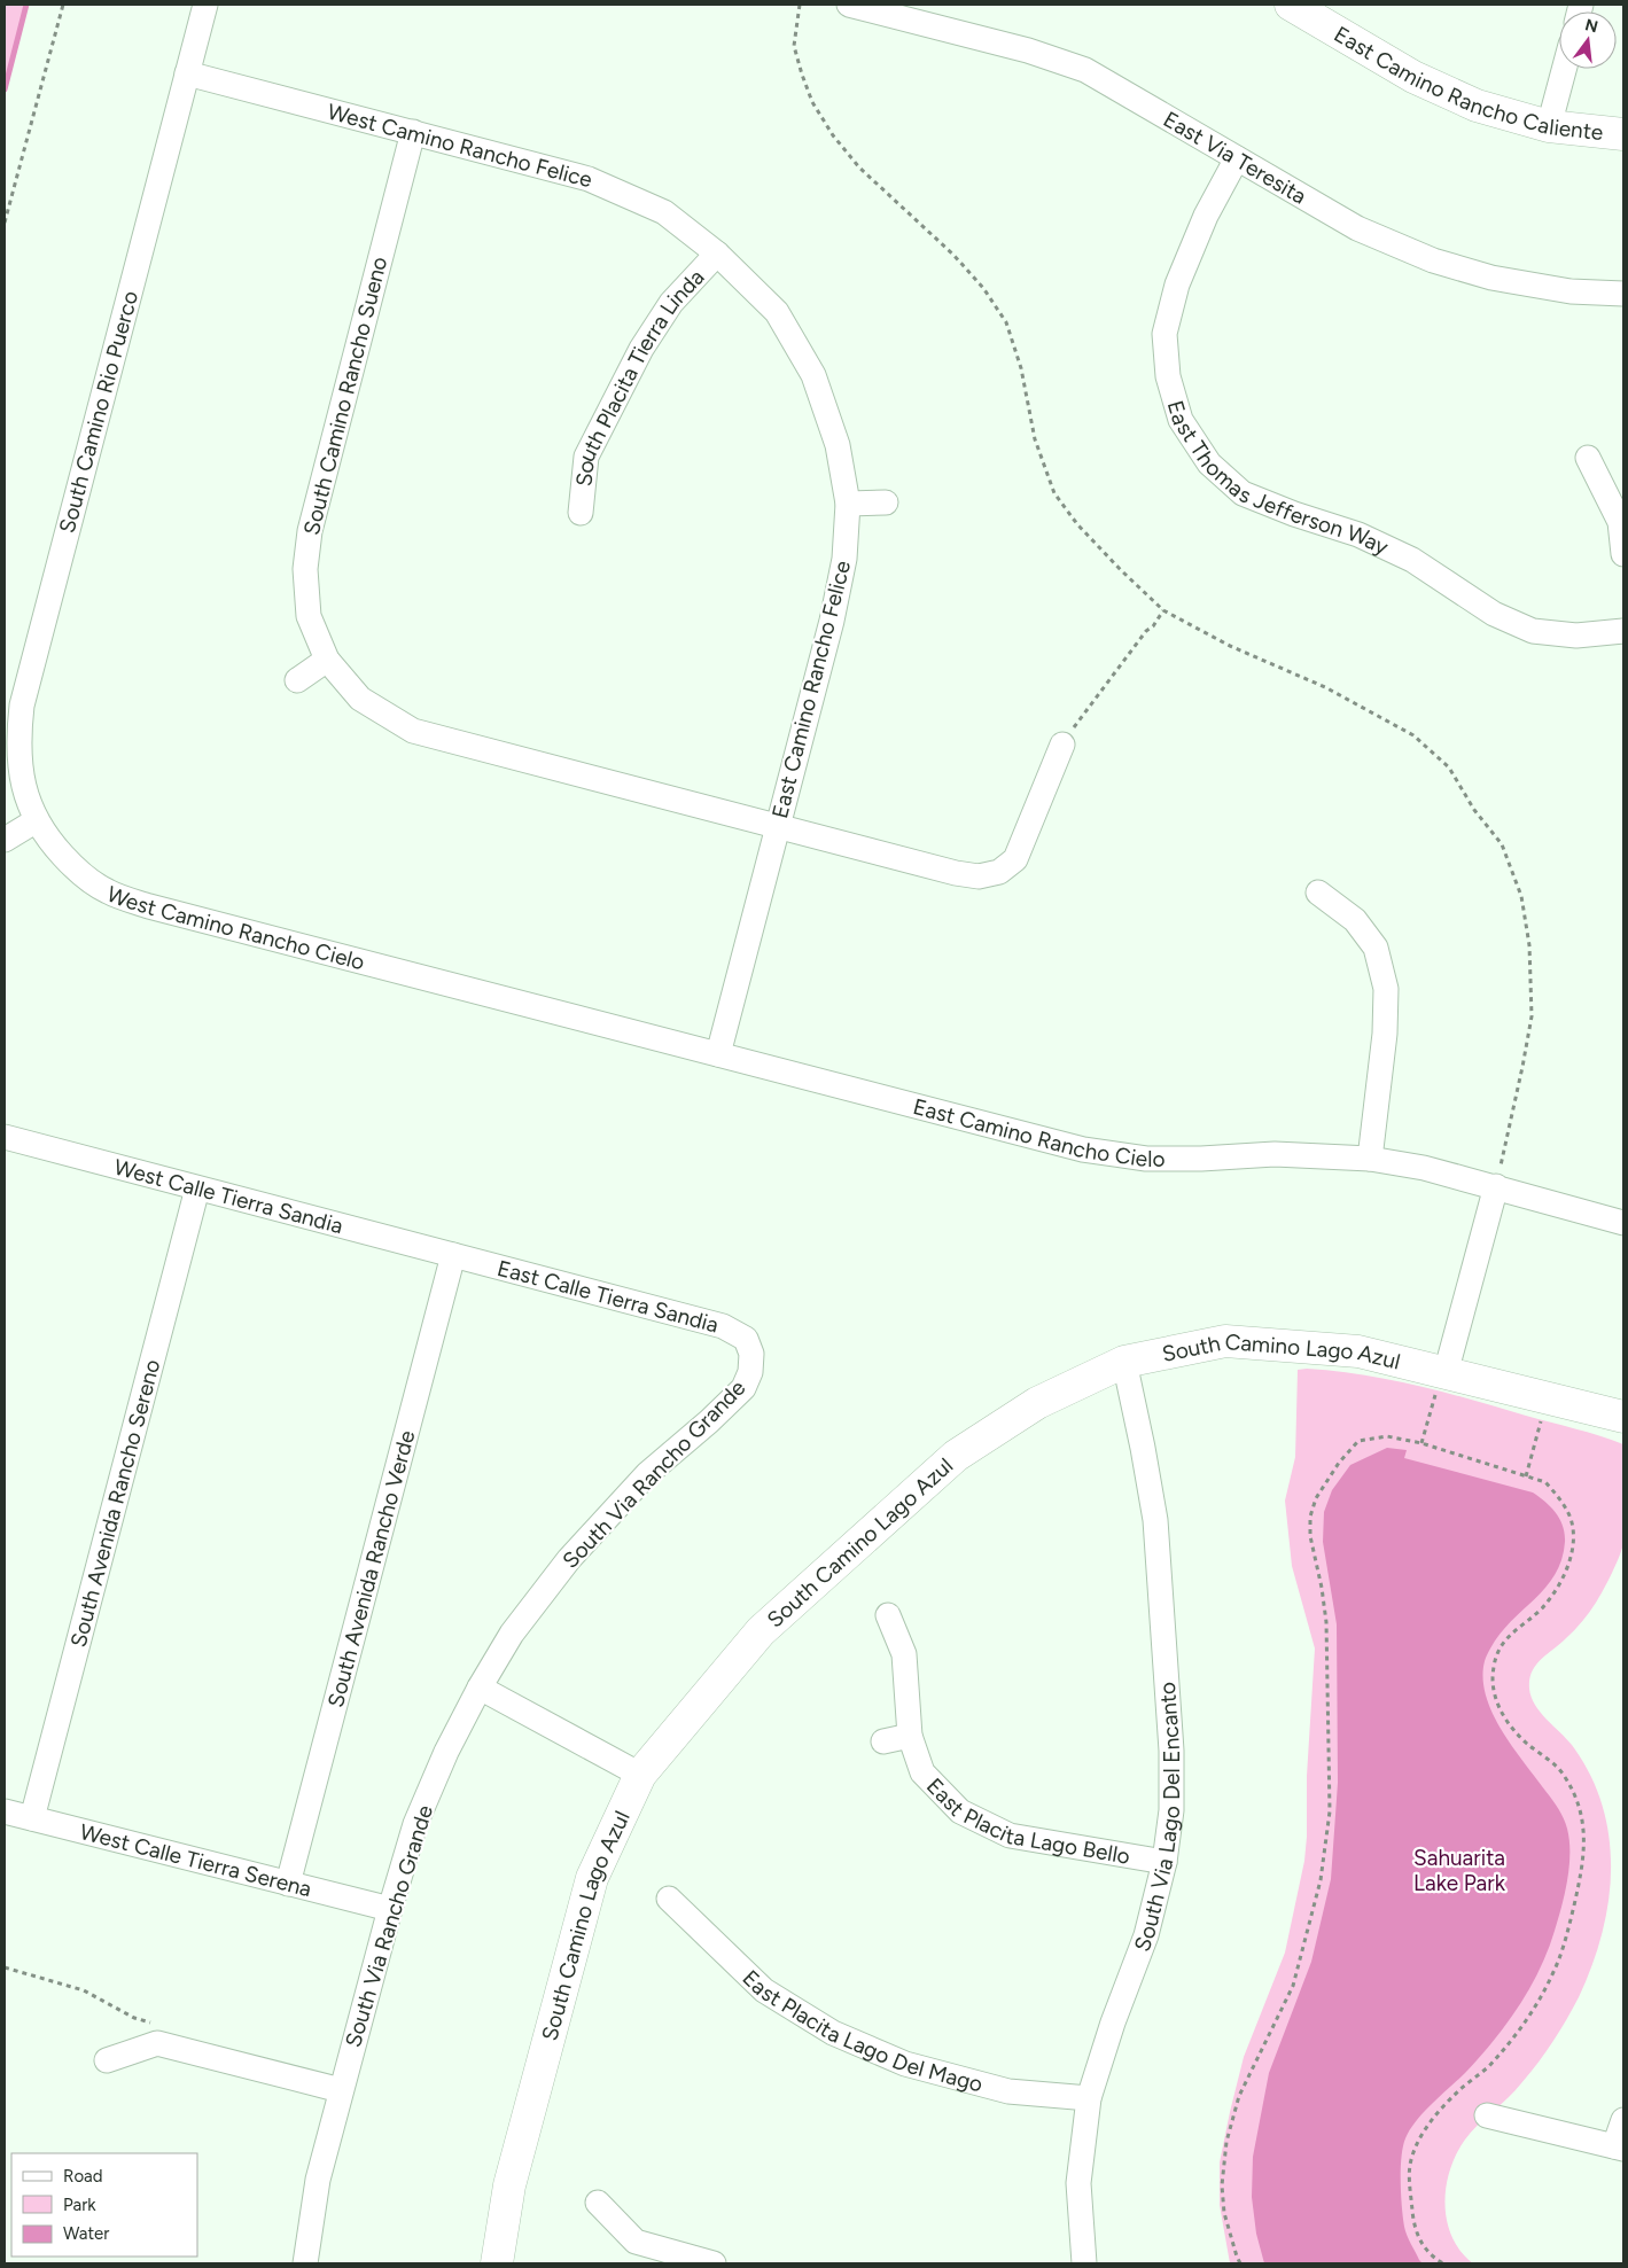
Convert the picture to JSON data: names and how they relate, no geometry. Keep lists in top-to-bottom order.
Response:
{
  "streets": {
    "street": [
      "East Camino Rancho Caliente",
      "West Camino Rancho Felice",
      "East Via Teresita",
      "South Placita Tierra Linda",
      "South Camino Rancho Sueno",
      "South Camino Rio Puerco",
      "East Thomas Jefferson Way",
      "East Camino Rancho Felice",
      "West Camino Rancho Cielo",
      "East Camino Rancho Cielo",
      "West Calle Tierra Sandia",
      "East Calle Tierra Sandia",
      "South Camino Lago Azul",
      "South Via Rancho Grande",
      "South Avenida Rancho Sereno",
      "South Avenida Rancho Verde",
      "East Placita Lago Bello",
      "South Via Lago Del Encanto",
      "West Calle Tierra Serena",
      "East Placita Lago Del Mago"
    ]
  },
  "crossings": [
    ["West Camino Rancho Felice", "South Placita Tierra Linda"],
    ["West Camino Rancho Felice", "South Camino Rancho Sueno"],
    ["West Camino Rancho Felice", "South Camino Rio Puerco"],
    ["West Camino Rancho Felice", "East Camino Rancho Felice"],
    ["East Via Teresita", "East Thomas Jefferson Way"],
    ["South Placita Tierra Linda", "East Camino Rancho Felice"],
    ["South Camino Rancho Sueno", "East Camino Rancho Felice"],
    ["South Camino Rio Puerco", "West Camino Rancho Cielo"],
    ["East Camino Rancho Felice", "East Camino Rancho Cielo"],
    ["West Camino Rancho Cielo", "East Camino Rancho Cielo"],
    ["West Calle Tierra Sandia", "East Calle Tierra Sandia"],
    ["West Calle Tierra Sandia", "South Avenida Rancho Sereno"],
    ["West Calle Tierra Sandia", "South Avenida Rancho Verde"],
    ["East Calle Tierra Sandia", "South Via Rancho Grande"],
    ["East Calle Tierra Sandia", "South Avenida Rancho Verde"],
    ["South Camino Lago Azul", "South Via Lago Del Encanto"],
    ["South Via Rancho Grande", "West Calle Tierra Serena"],
    ["South Avenida Rancho Sereno", "West Calle Tierra Serena"],
    ["South Avenida Rancho Verde", "West Calle Tierra Serena"],
    ["East Placita Lago Bello", "South Via Lago Del Encanto"],
    ["South Via Lago Del Encanto", "East Placita Lago Del Mago"]
  ],
  "parks": ["Sahuarita Lake Park"],
  "legend": ["Road", "Park", "Water"],
  "north": "top"
}
